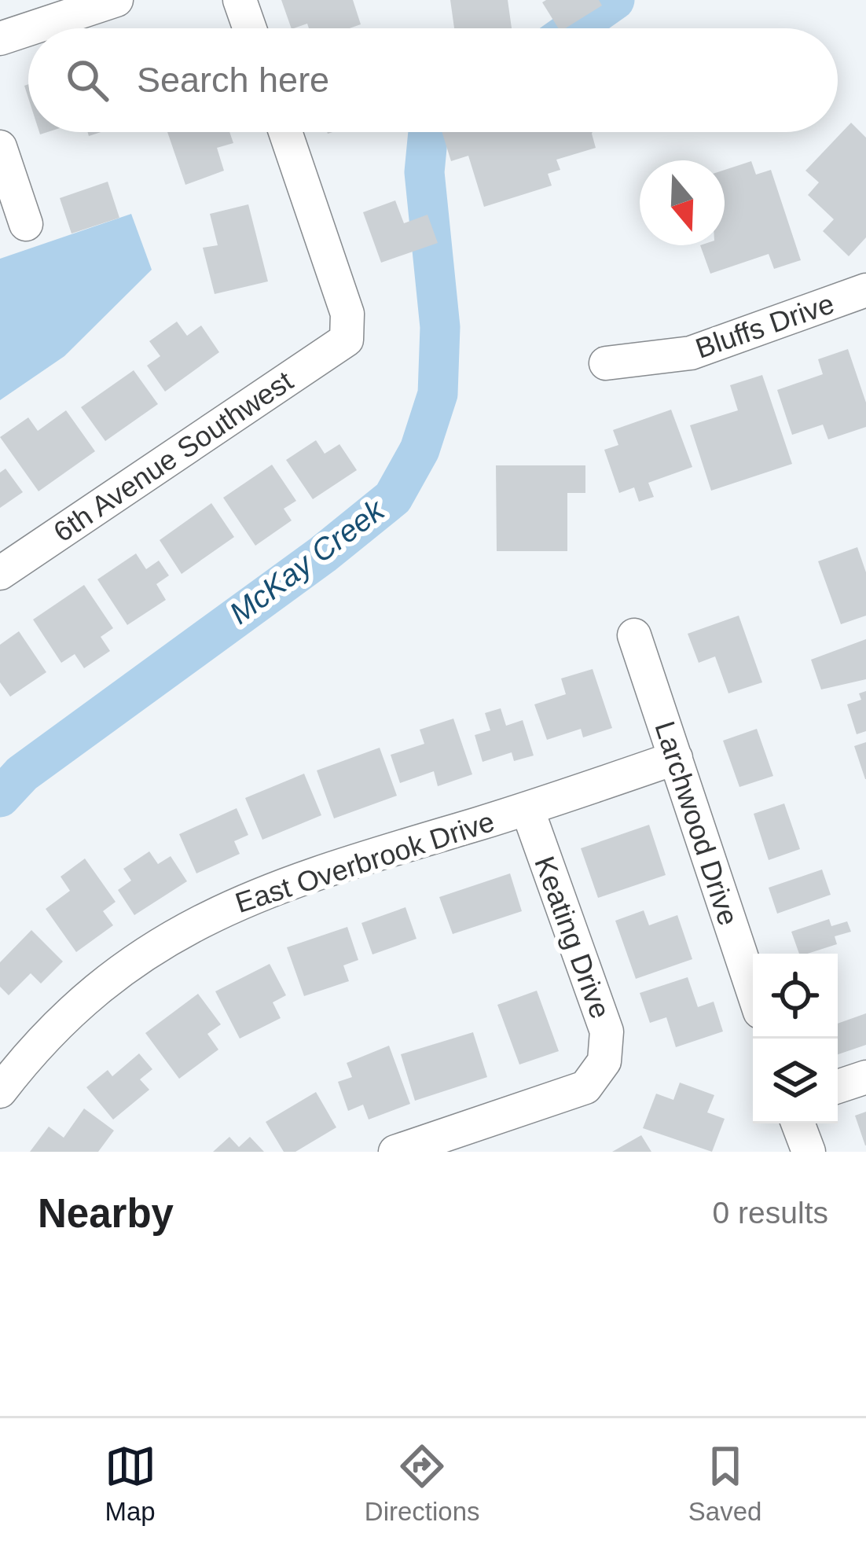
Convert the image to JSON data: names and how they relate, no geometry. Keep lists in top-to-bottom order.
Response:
{
  "streets": {
    "street": [
      "Bluffs Drive",
      "6th Avenue Southwest",
      "Larchwood Drive",
      "East Overbrook Drive",
      "Keating Drive"
    ]
  },
  "crossings": [
    ["Larchwood Drive", "East Overbrook Drive"],
    ["East Overbrook Drive", "Keating Drive"]
  ],
  "water": ["McKay Creek"],
  "north": "bottom",
  "page": {
    "search": "Search here",
    "heading": ["Nearby", "0 results"],
    "nav": ["Map", "Directions", "Saved"]
  }
}
